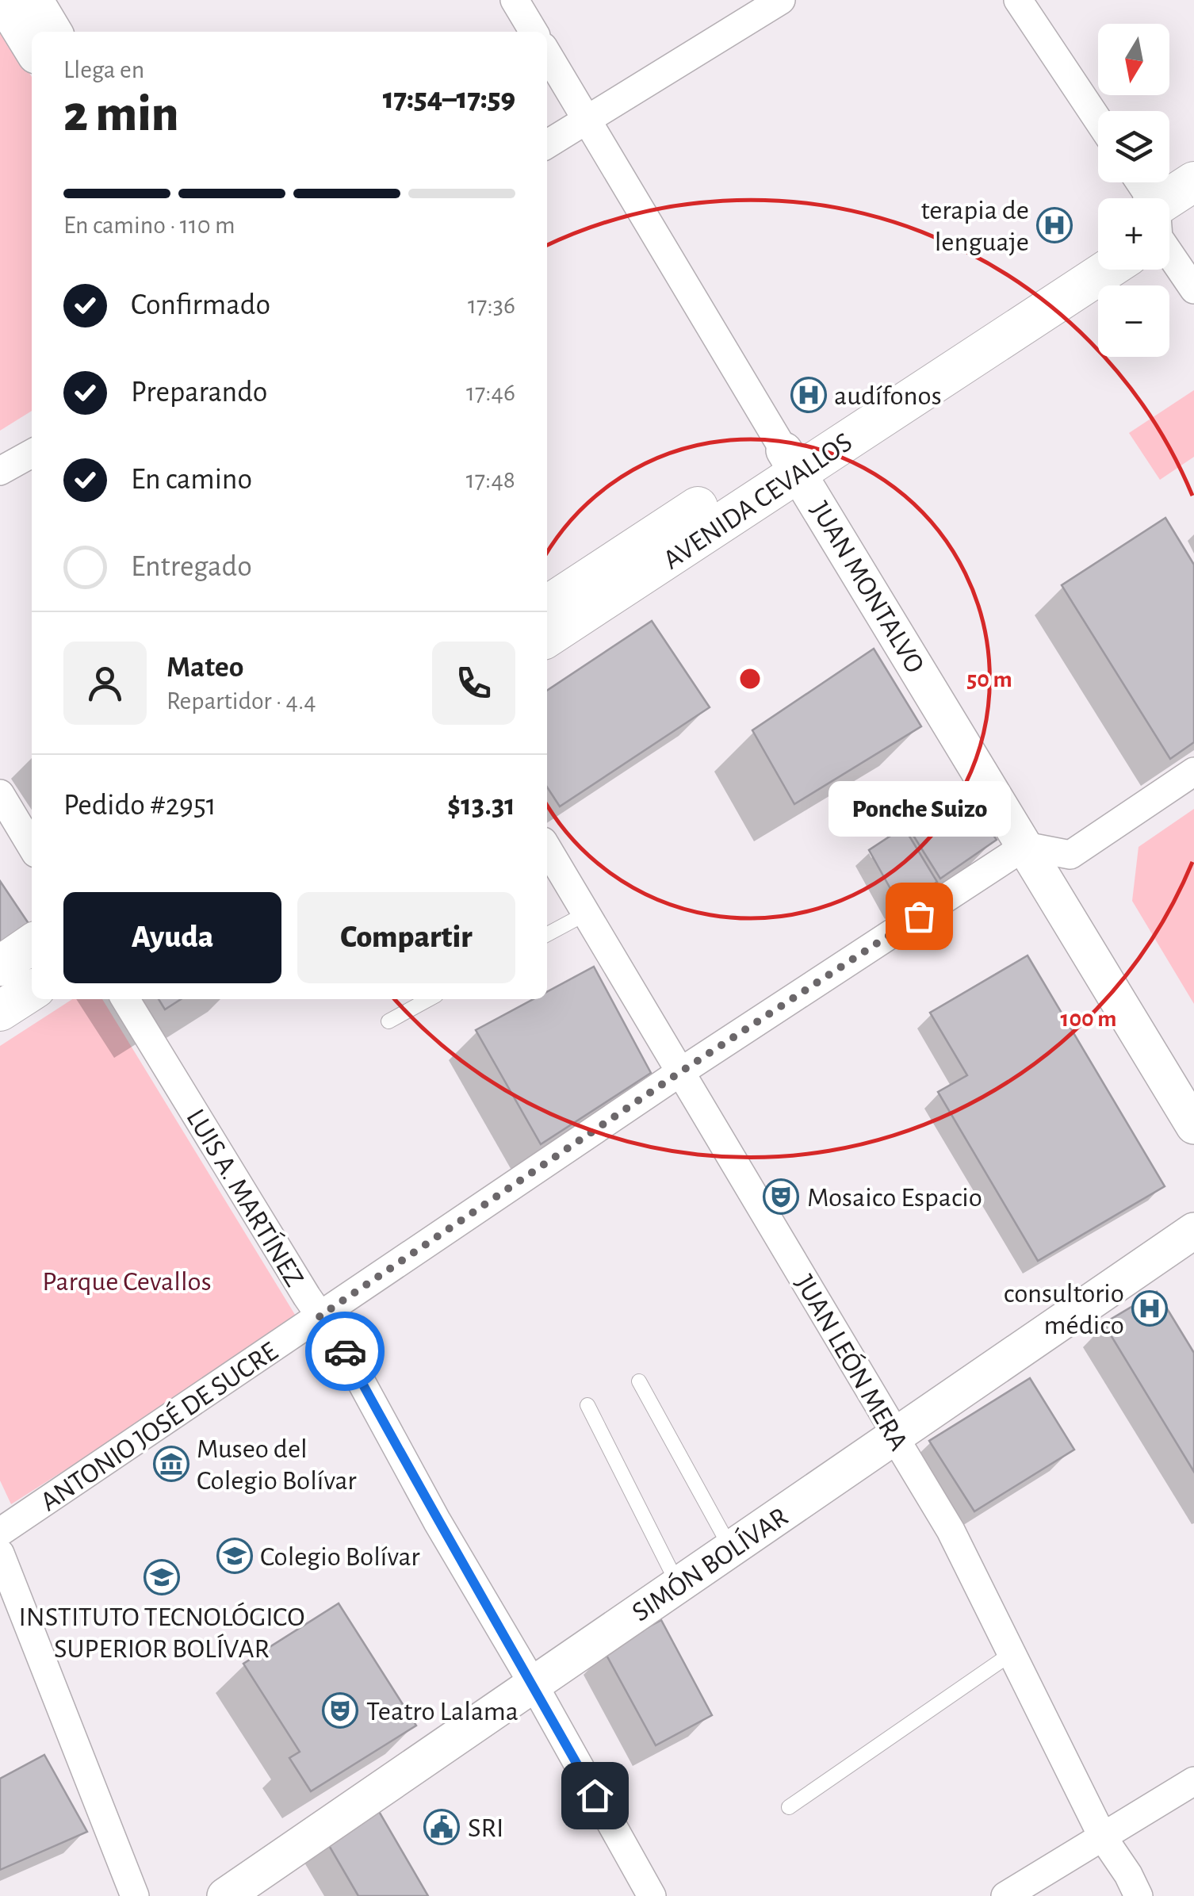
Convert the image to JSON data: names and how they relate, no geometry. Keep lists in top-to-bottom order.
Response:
{
  "streets": {
    "main road": ["AVENIDA CEVALLOS"],
    "street": [
      "JUAN MONTALVO",
      "LUIS A. MARTÍNEZ",
      "JUAN LEÓN MERA",
      "ANTONIO JOSÉ DE SUCRE",
      "SIMÓN BOLÍVAR"
    ]
  },
  "crossings": [
    ["AVENIDA CEVALLOS", "JUAN MONTALVO"],
    ["JUAN MONTALVO", "ANTONIO JOSÉ DE SUCRE"],
    ["LUIS A. MARTÍNEZ", "ANTONIO JOSÉ DE SUCRE"],
    ["LUIS A. MARTÍNEZ", "SIMÓN BOLÍVAR"],
    ["JUAN LEÓN MERA", "ANTONIO JOSÉ DE SUCRE"],
    ["JUAN LEÓN MERA", "SIMÓN BOLÍVAR"]
  ],
  "parks": ["Parque Cevallos"],
  "places": {
    "hospital": ["terapia de lenguaje", "audífonos", "consultorio médico"],
    "other": ["Ponche Suizo"],
    "theatre": ["Mosaico Espacio", "Teatro Lalama"],
    "museum": ["Museo del Colegio Bolívar"],
    "school or university": ["Colegio Bolívar", "INSTITUTO TECNOLÓGICO SUPERIOR BOLÍVAR"],
    "public building": ["SRI"]
  },
  "north": "bottom",
  "page": {
    "map_buttons": ["+", "−"],
    "heading": ["2 min", "Llega en", "17:54–17:59"],
    "panel": [
      "Mateo",
      "Repartidor · 4.4",
      "Pedido #2951",
      "$13.31"
    ],
    "bar": "En camino · 110 m",
    "list": [
      ["Confirmado", "17:36"],
      ["Preparando", "17:46"],
      ["En camino", "17:48"],
      "Entregado"
    ],
    "bubble": "Ponche Suizo",
    "buttons": ["Ayuda", "Compartir"]
  },
  "rings": ["50 m", "100 m"]
}
